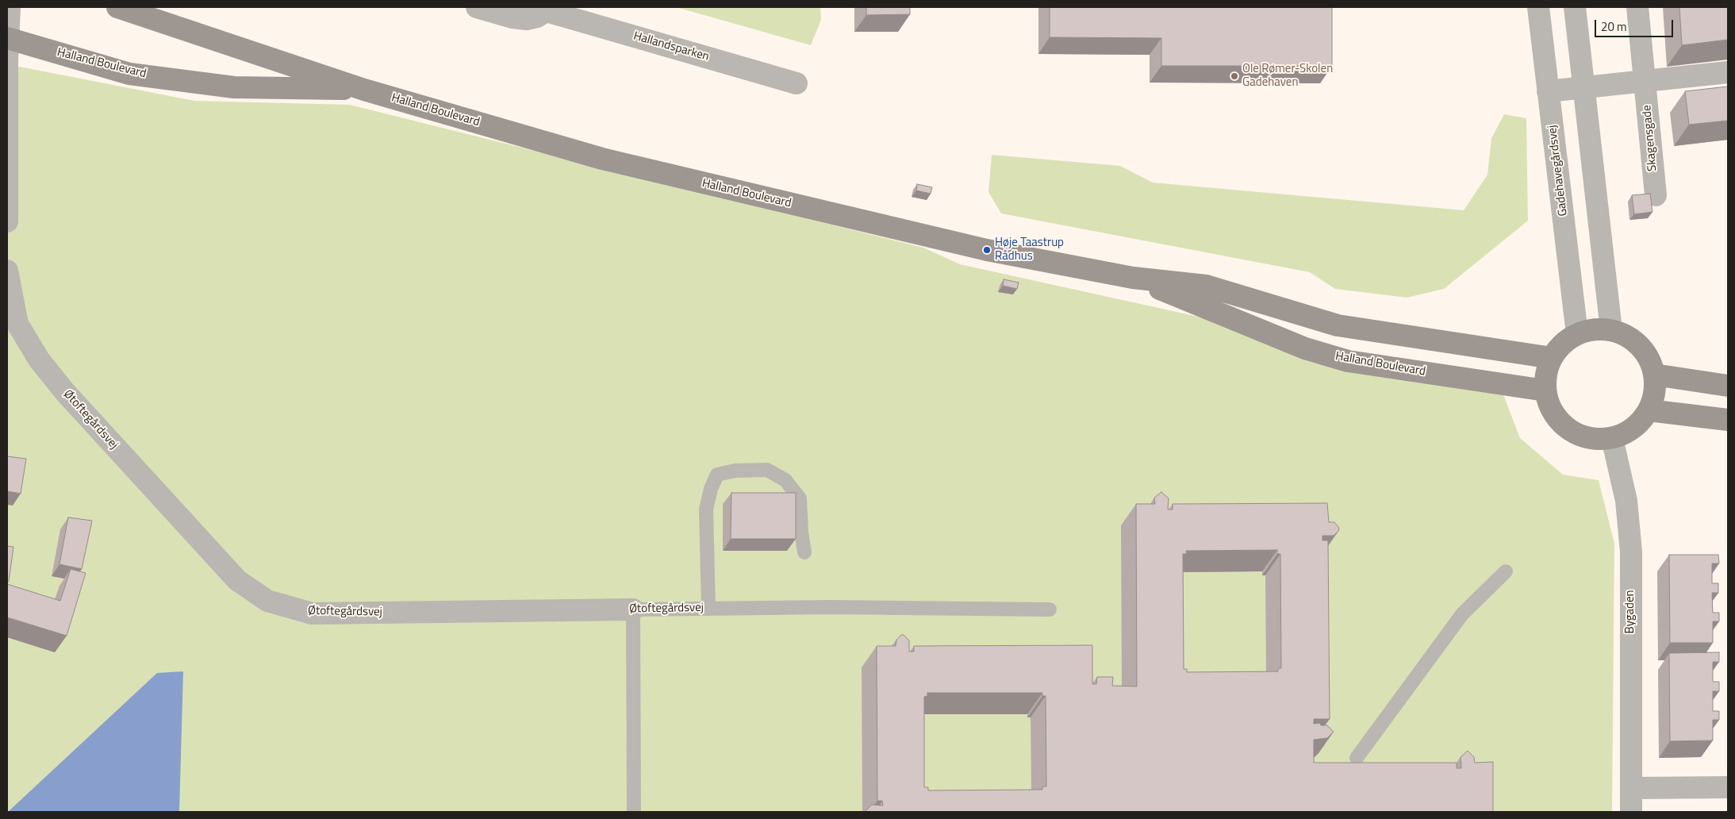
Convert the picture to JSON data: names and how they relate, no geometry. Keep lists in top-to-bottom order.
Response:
{
  "streets": {
    "street": [
      "Hallandsparken",
      "Halland Boulevard",
      "Skagensgade",
      "Gadehavegårdsvej",
      "Øtoftegårdsvej",
      "Bygaden"
    ]
  },
  "crossings": [
    ["Halland Boulevard", "Gadehavegårdsvej"],
    ["Halland Boulevard", "Bygaden"],
    ["Gadehavegårdsvej", "Bygaden"]
  ],
  "places": ["Ole Rømer-Skolen Gadehaven", "Høje Taastrup Rådhus"],
  "scale_bar": "20 m"
}
